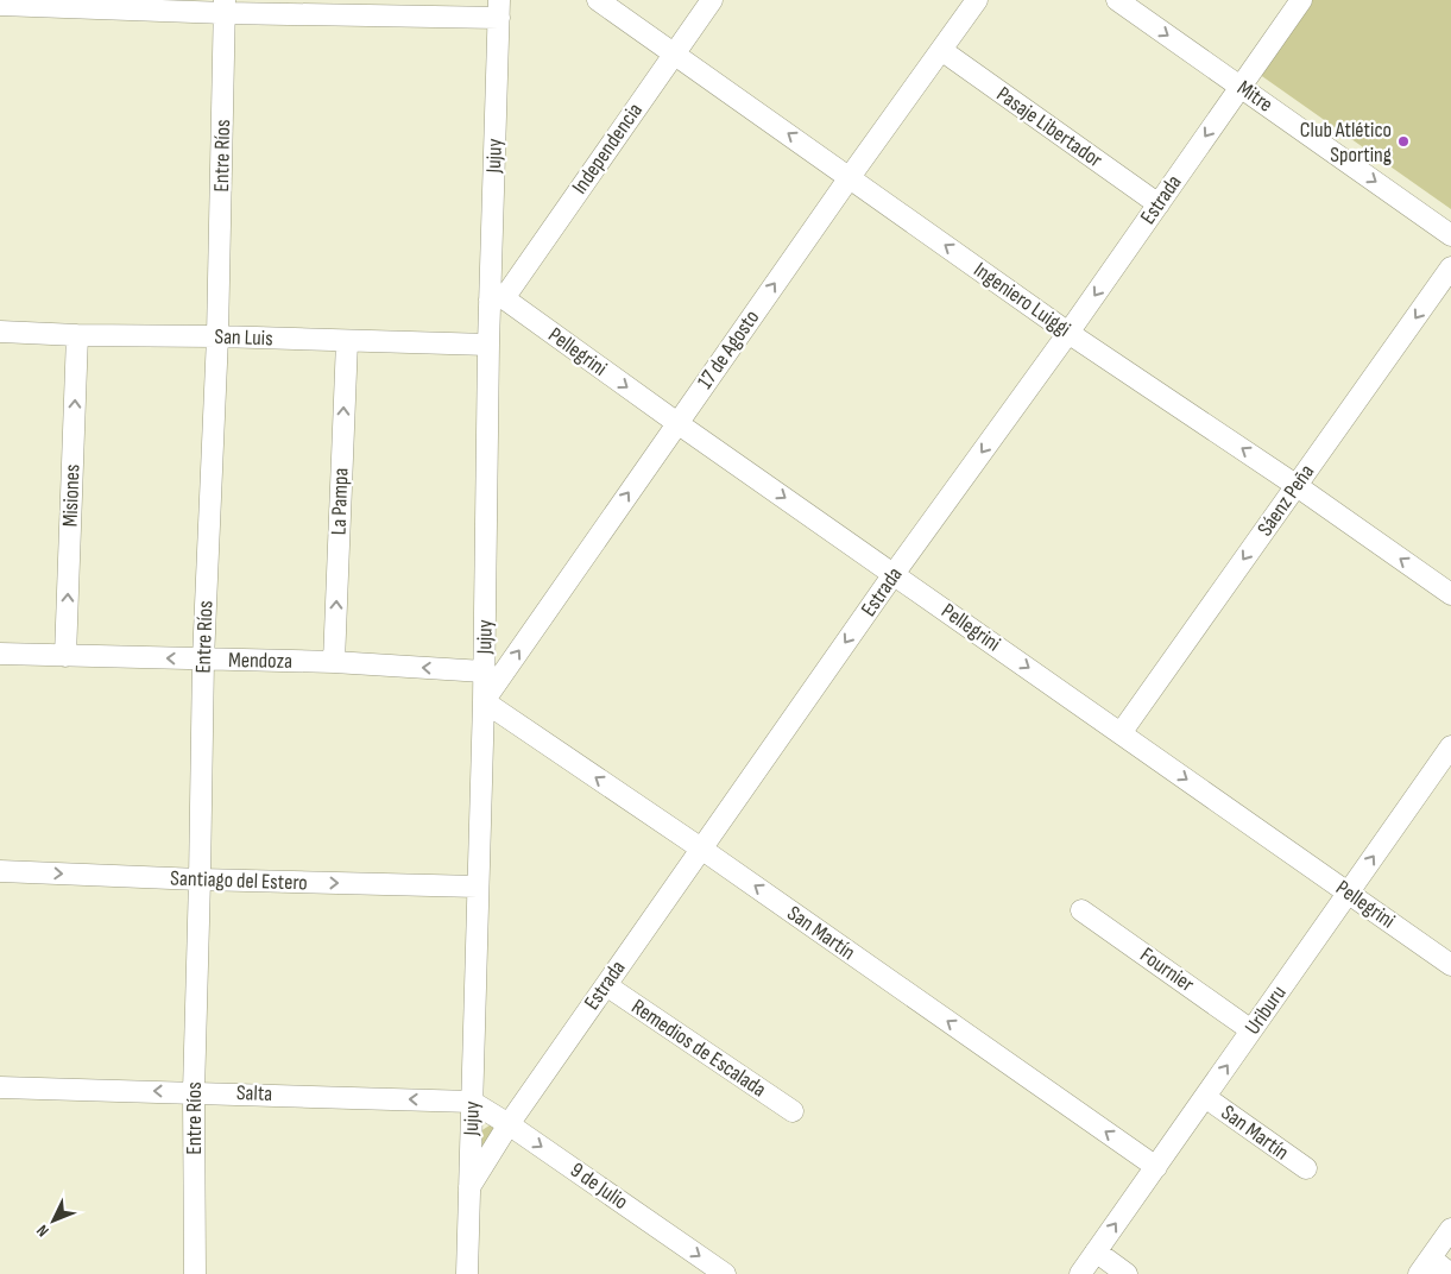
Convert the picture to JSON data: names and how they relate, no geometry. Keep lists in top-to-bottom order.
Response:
{
  "streets": {
    "street": [
      "Mitre",
      "Pasaje Libertador",
      "Independencia",
      "Entre Ríos",
      "Jujuy",
      "Estrada",
      "Ingeniero Luiggi",
      "San Luis",
      "17 de Agosto",
      "Pellegrini",
      "Misiones",
      "Sáenz Peña",
      "La Pampa",
      "Mendoza",
      "Santiago del Estero",
      "San Martín",
      "Fournier",
      "Uriburu",
      "Remedios de Escalada",
      "Salta",
      "9 de Julio"
    ]
  },
  "crossings": [
    ["Mitre", "Estrada"],
    ["Pasaje Libertador", "Estrada"],
    ["Pasaje Libertador", "17 de Agosto"],
    ["Independencia", "Jujuy"],
    ["Independencia", "Ingeniero Luiggi"],
    ["Independencia", "Pellegrini"],
    ["Entre Ríos", "San Luis"],
    ["Entre Ríos", "Mendoza"],
    ["Entre Ríos", "Santiago del Estero"],
    ["Entre Ríos", "Salta"],
    ["Jujuy", "Estrada"],
    ["Jujuy", "San Luis"],
    ["Jujuy", "17 de Agosto"],
    ["Jujuy", "Pellegrini"],
    ["Jujuy", "Mendoza"],
    ["Jujuy", "Santiago del Estero"],
    ["Jujuy", "San Martín"],
    ["Jujuy", "Salta"],
    ["Jujuy", "9 de Julio"],
    ["Estrada", "Ingeniero Luiggi"],
    ["Estrada", "Pellegrini"],
    ["Estrada", "San Martín"],
    ["Estrada", "Remedios de Escalada"],
    ["Estrada", "9 de Julio"],
    ["Ingeniero Luiggi", "17 de Agosto"],
    ["Ingeniero Luiggi", "Sáenz Peña"],
    ["San Luis", "Misiones"],
    ["San Luis", "La Pampa"],
    ["17 de Agosto", "Pellegrini"],
    ["17 de Agosto", "San Martín"],
    ["Pellegrini", "Sáenz Peña"],
    ["Pellegrini", "Uriburu"],
    ["Misiones", "Mendoza"],
    ["La Pampa", "Mendoza"],
    ["San Martín", "Uriburu"],
    ["Fournier", "Uriburu"],
    ["Salta", "9 de Julio"]
  ],
  "one_way": [
    "Mitre",
    "Estrada",
    "Ingeniero Luiggi",
    "17 de Agosto",
    "Pellegrini",
    "Misiones",
    "Sáenz Peña",
    "La Pampa",
    "Mendoza",
    "Santiago del Estero",
    "San Martín",
    "Uriburu",
    "Salta",
    "9 de Julio"
  ],
  "places": ["Club Atlético Sporting"],
  "north": "bottom left"
}
